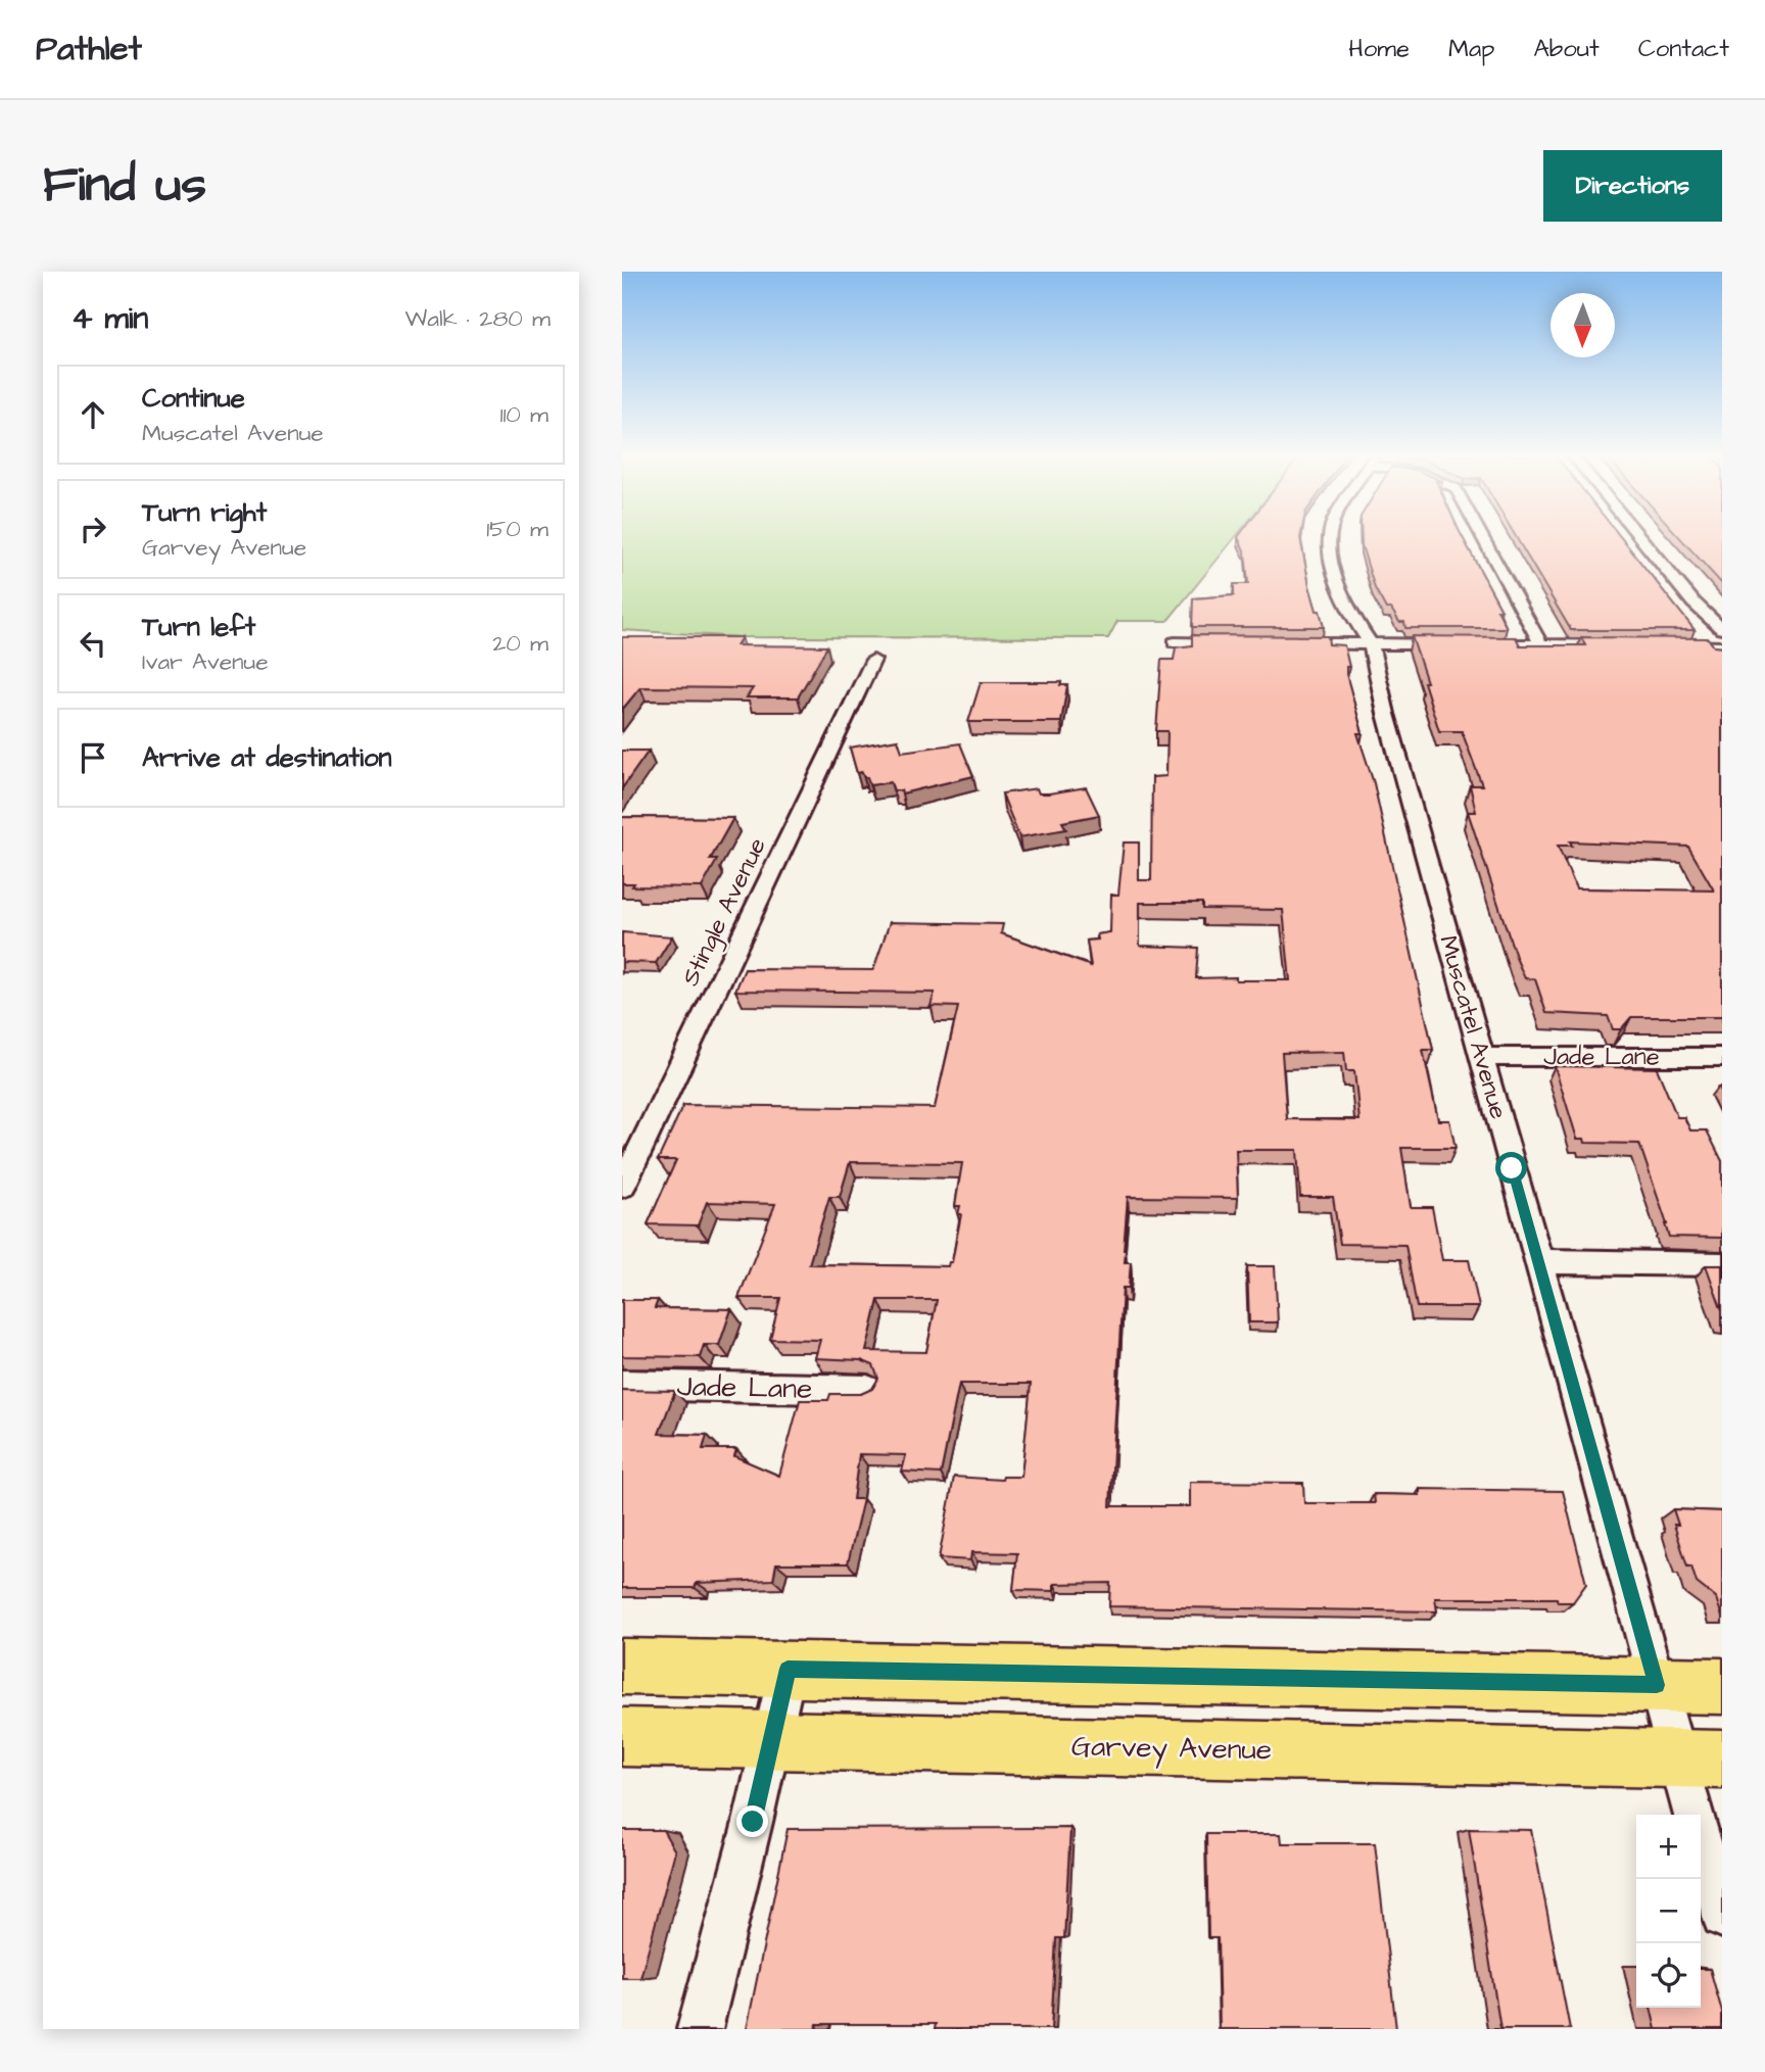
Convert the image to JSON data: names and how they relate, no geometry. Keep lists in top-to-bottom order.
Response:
{
  "streets": {
    "main road": ["Garvey Avenue"],
    "street": ["Stingle Avenue", "Muscatel Avenue", "Jade Lane"]
  },
  "crossings": [
    ["Muscatel Avenue", "Jade Lane"],
    ["Muscatel Avenue", "Garvey Avenue"]
  ],
  "north": "bottom",
  "page": {
    "header": "Pathlet",
    "nav": [
      "Home",
      "Map",
      "About",
      "Contact"
    ],
    "buttons": "Directions",
    "title": "Find us",
    "heading": ["4 min", "Walk · 280 m"],
    "list": [
      ["Continue", "Muscatel Avenue", "110 m"],
      ["Turn right", "Garvey Avenue", "150 m"],
      ["Turn left", "Ivar Avenue", "20 m"],
      "Arrive at destination"
    ],
    "map_buttons": ["+", "−"]
  }
}
